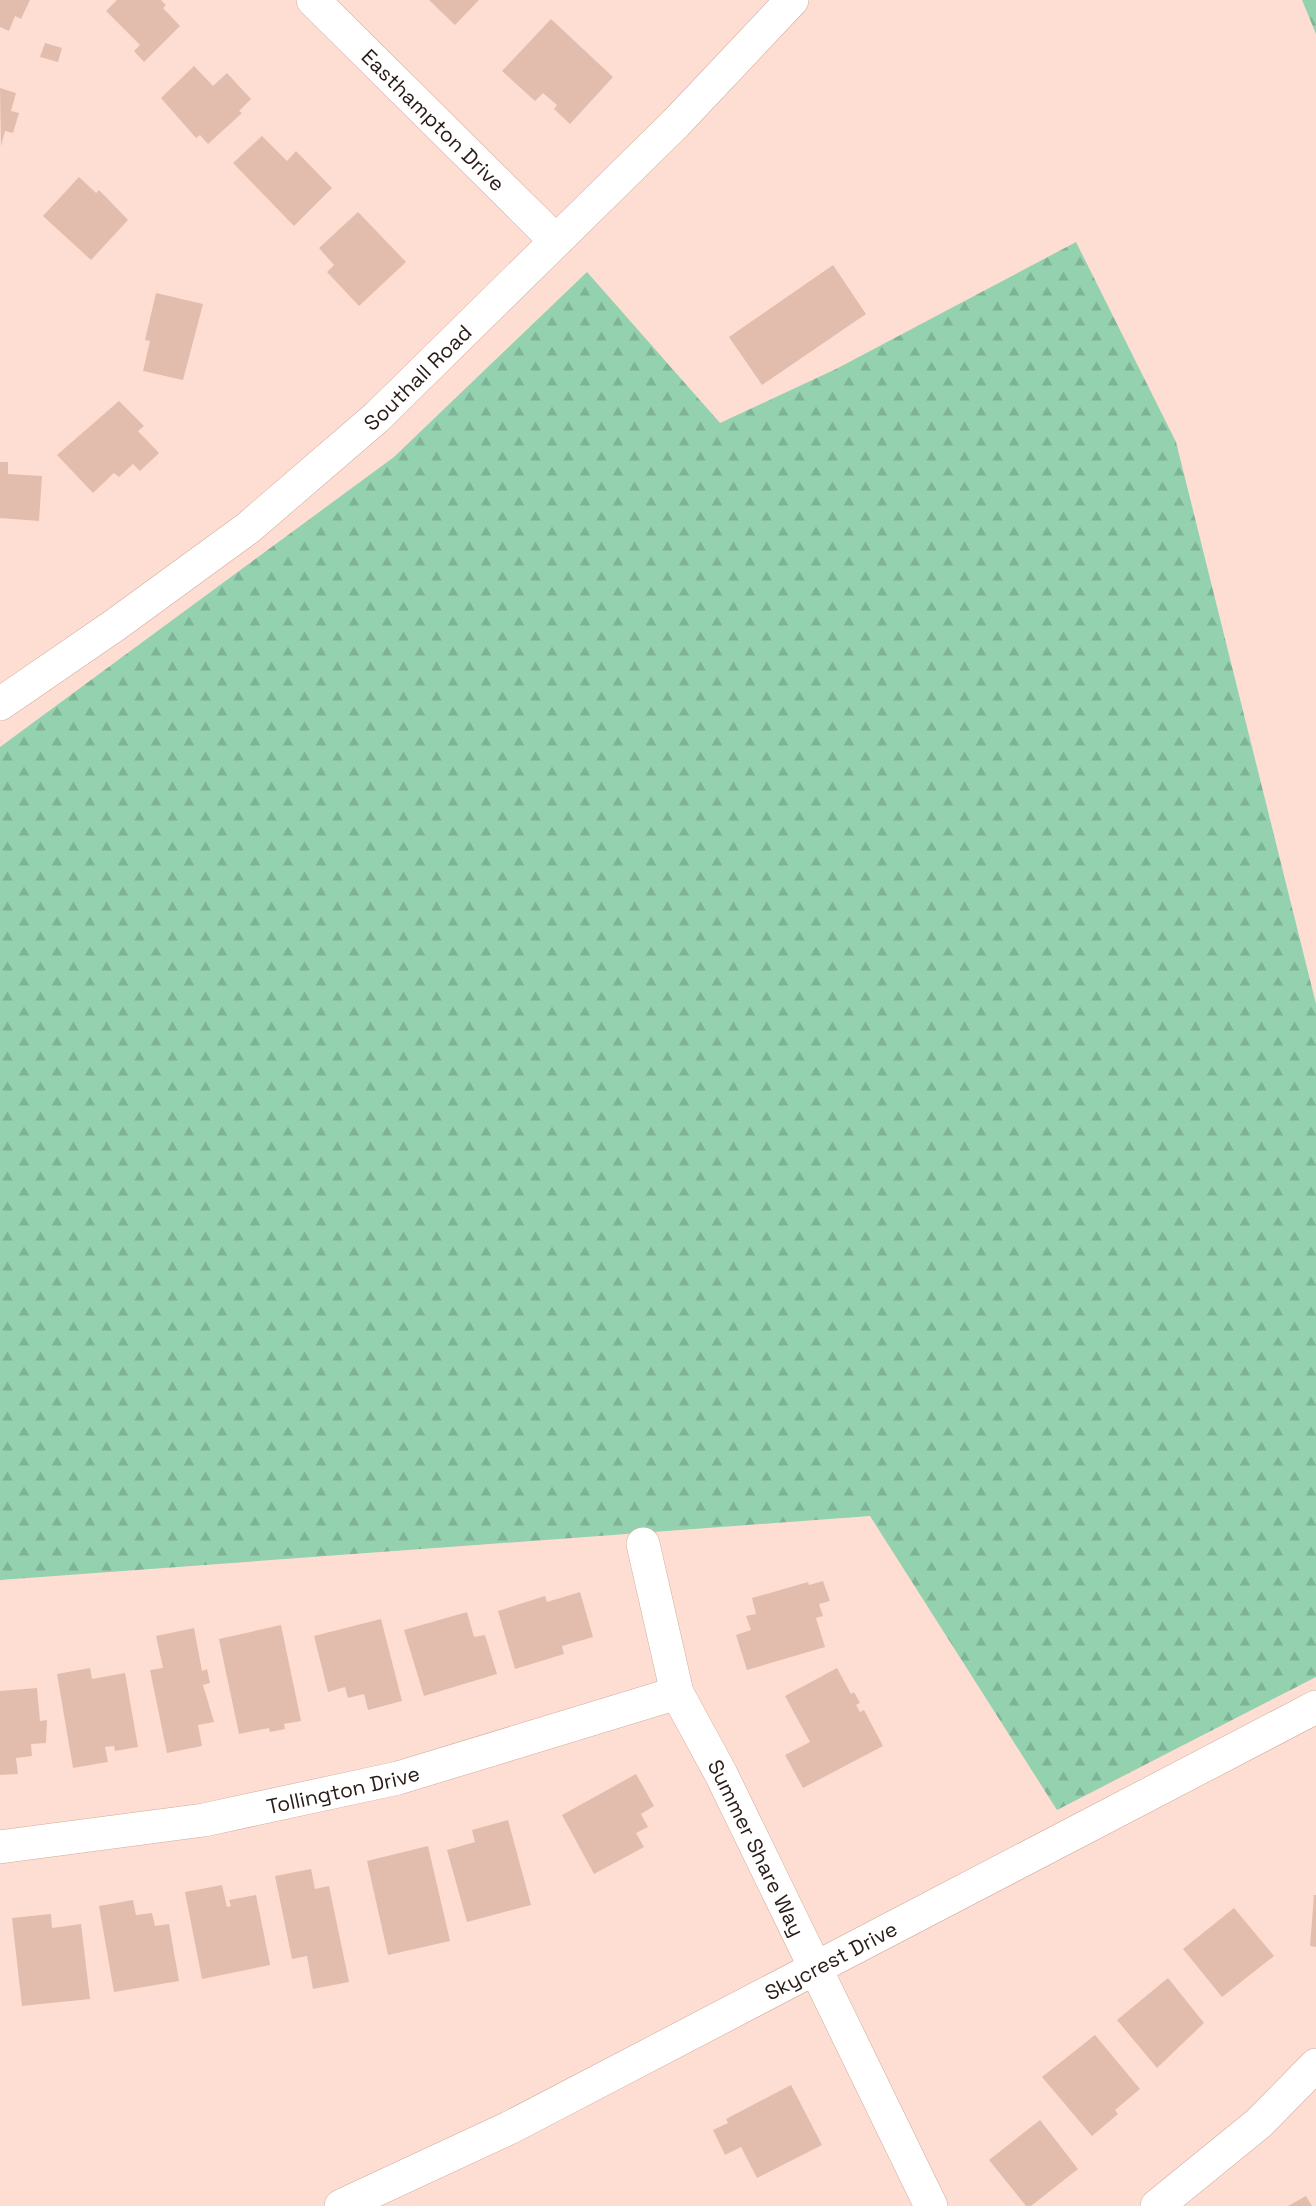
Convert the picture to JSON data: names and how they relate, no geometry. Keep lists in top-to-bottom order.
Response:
{
  "streets": {
    "street": [
      "Easthampton Drive",
      "Southall Road",
      "Tollington Drive",
      "Summer Share Way",
      "Skycrest Drive"
    ]
  },
  "crossings": [
    ["Easthampton Drive", "Southall Road"],
    ["Tollington Drive", "Summer Share Way"],
    ["Summer Share Way", "Skycrest Drive"]
  ]
}
